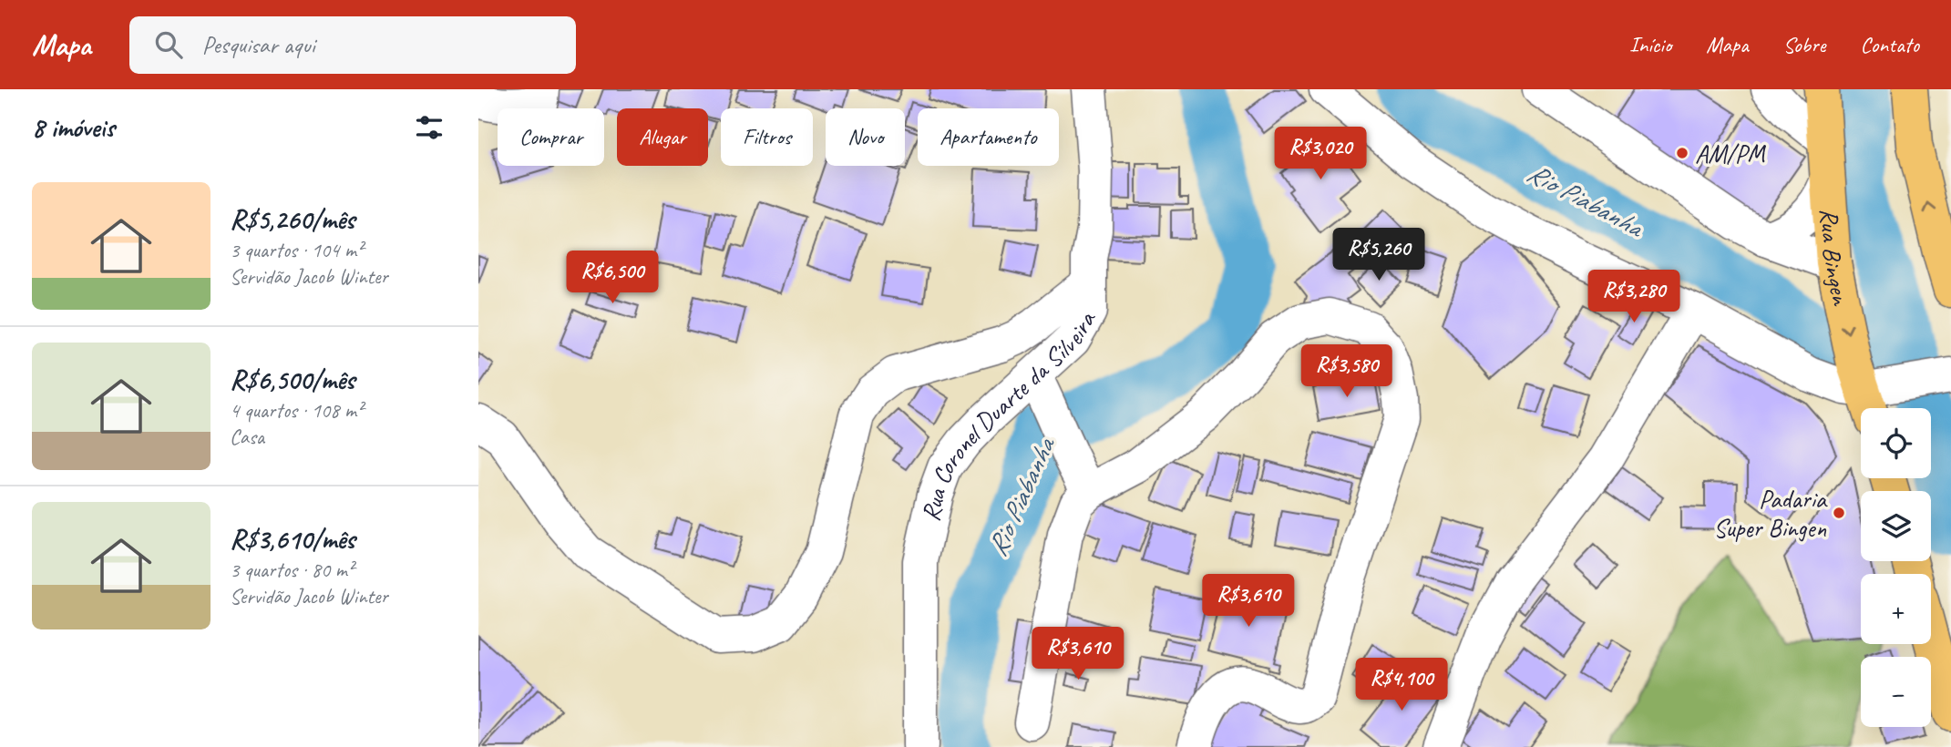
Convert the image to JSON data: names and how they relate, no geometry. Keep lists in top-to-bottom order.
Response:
{
  "streets": {
    "main road": ["Rua Bingen"],
    "street": ["Rua Coronel Duarte da Silveira"]
  },
  "water": ["Rio Piabanha"],
  "places": ["AM/PM", "Padaria Super Bingen"],
  "page": {
    "header": "Mapa",
    "search": "Pesquisar aqui",
    "nav": [
      "Início",
      "Mapa",
      "Sobre",
      "Contato"
    ],
    "heading": "8 imóveis",
    "chip": [
      "Comprar",
      "Alugar",
      "Filtros",
      "Novo",
      "Apartamento"
    ],
    "price": [
      "R$3,020",
      "R$5,260",
      "R$6,500",
      "R$3,280",
      "R$3,580",
      "R$3,610",
      "R$3,610",
      "R$4,100"
    ],
    "list": [
      {
        "name": "R$5,260/mês",
        "note": "3 quartos · 104 m² · Servidão Jacob Winter"
      },
      {
        "name": "R$6,500/mês",
        "note": "4 quartos · 108 m² · Casa"
      },
      {
        "name": "R$3,610/mês",
        "note": "3 quartos · 80 m² · Servidão Jacob Winter"
      }
    ],
    "map_buttons": ["+", "−"]
  }
}
